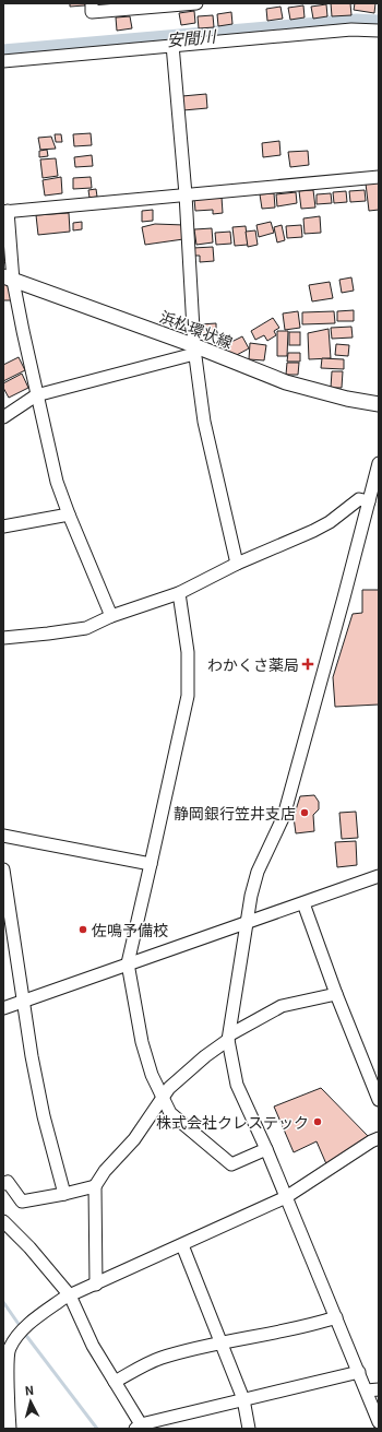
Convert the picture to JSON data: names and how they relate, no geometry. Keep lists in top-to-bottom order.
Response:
{
  "streets": {
    "main road": ["浜松環状線"]
  },
  "water": ["安間川"],
  "places": {
    "health": ["わかくさ薬局"],
    "other": ["静岡銀行笠井支店", "佐鳴予備校", "株式会社クレステック"]
  },
  "north": "top"
}
